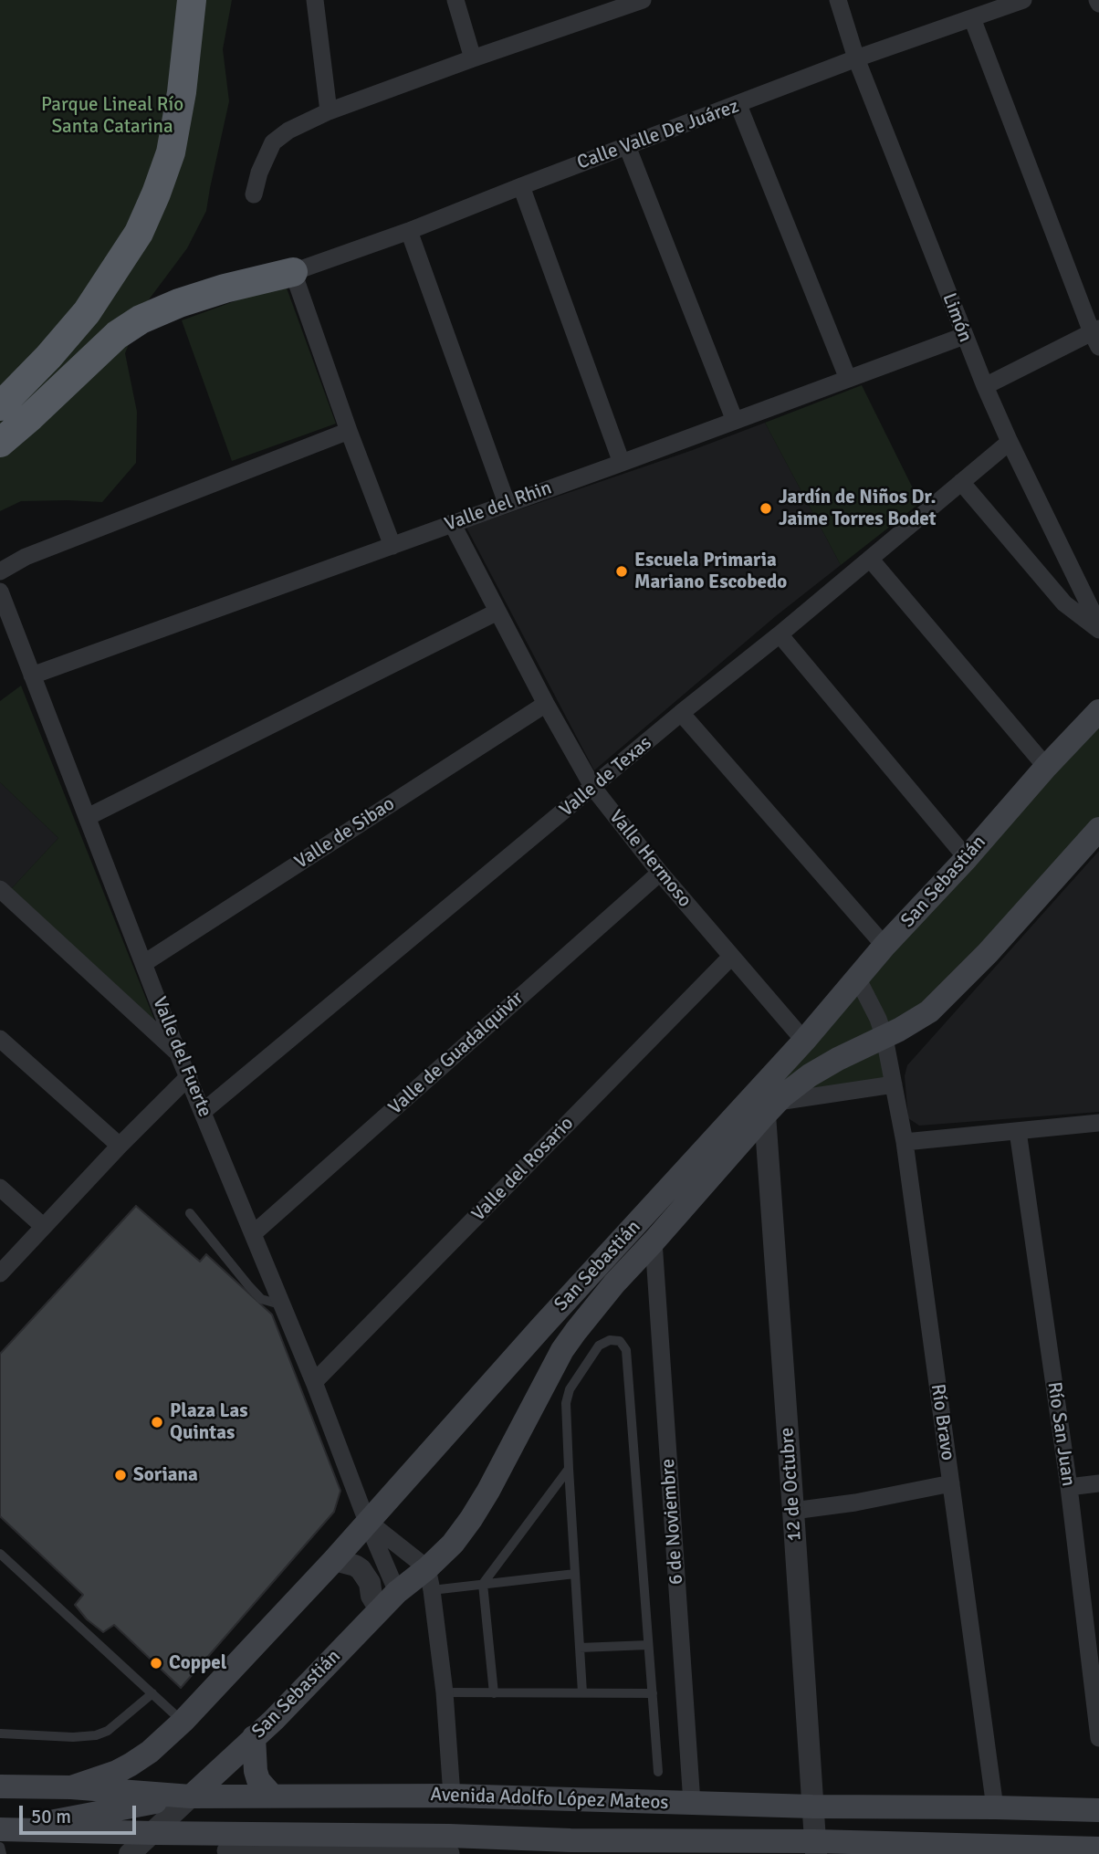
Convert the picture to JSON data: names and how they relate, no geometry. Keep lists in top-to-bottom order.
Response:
{
  "streets": {
    "main road": ["San Sebastián", "Avenida Adolfo López Mateos"],
    "street": [
      "Calle Valle De Juárez",
      "Limón",
      "Valle del Rhin",
      "Valle de Texas",
      "Valle de Sibao",
      "Valle Hermoso",
      "Valle de Guadalquivir",
      "Valle del Fuerte",
      "Valle del Rosario",
      "Río Bravo",
      "Río San Juan",
      "12 de Octubre",
      "6 de Noviembre"
    ]
  },
  "crossings": [
    ["Calle Valle De Juárez", "Limón"],
    ["Limón", "Valle del Rhin"],
    ["Limón", "Valle de Texas"],
    ["Valle del Rhin", "Valle Hermoso"],
    ["Valle del Rhin", "Valle del Fuerte"],
    ["Valle de Texas", "Valle Hermoso"],
    ["Valle de Texas", "Valle del Fuerte"],
    ["Valle de Sibao", "Valle Hermoso"],
    ["Valle de Sibao", "Valle del Fuerte"],
    ["Valle Hermoso", "San Sebastián"],
    ["Valle Hermoso", "Valle de Guadalquivir"],
    ["Valle Hermoso", "Valle del Rosario"],
    ["San Sebastián", "Valle del Fuerte"],
    ["San Sebastián", "Río Bravo"],
    ["San Sebastián", "12 de Octubre"],
    ["San Sebastián", "6 de Noviembre"],
    ["San Sebastián", "Avenida Adolfo López Mateos"],
    ["Valle de Guadalquivir", "Valle del Fuerte"],
    ["Valle del Fuerte", "Valle del Rosario"],
    ["Río Bravo", "Avenida Adolfo López Mateos"],
    ["12 de Octubre", "Avenida Adolfo López Mateos"],
    ["6 de Noviembre", "Avenida Adolfo López Mateos"]
  ],
  "parks": ["Parque Lineal Río Santa Catarina"],
  "places": [
    "Jardín de Niños Dr. Jaime Torres Bodet",
    "Escuela Primaria Mariano Escobedo",
    "Plaza Las Quintas",
    "Soriana",
    "Coppel"
  ],
  "scale_bar": "50 m"
}
